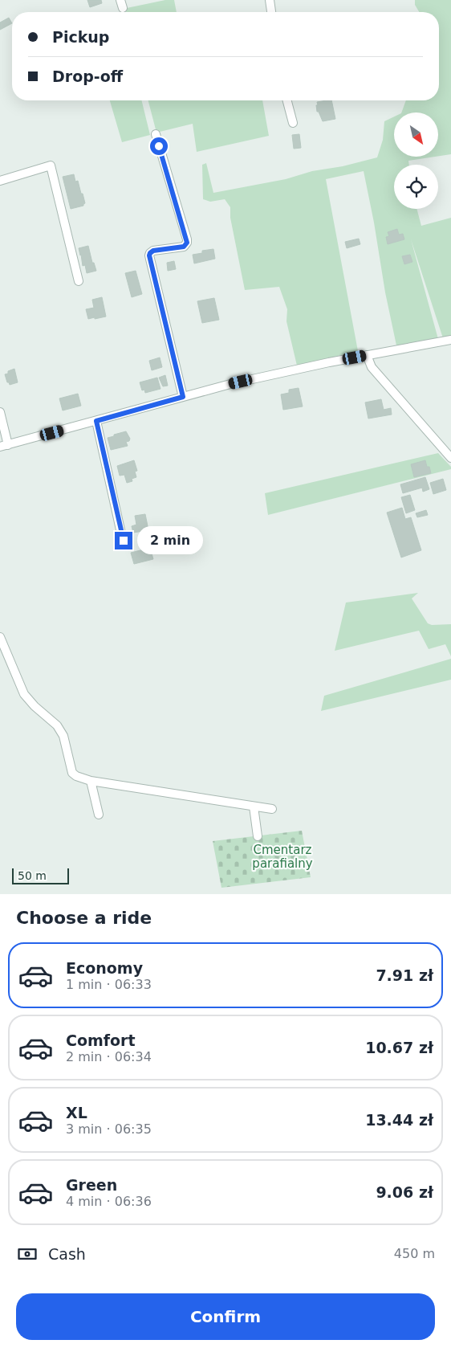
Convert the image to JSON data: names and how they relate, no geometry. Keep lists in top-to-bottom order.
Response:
{
  "parks": ["Cmentarz parafialny"],
  "scale_bar": "50 m",
  "north": "bottom right",
  "page": {
    "banner": ["Pickup", "Drop-off"],
    "bubble": "2 min",
    "scale": "50 m",
    "heading": "Choose a ride",
    "list": [
      {
        "name": "Economy",
        "note": "1 min · 06:33",
        "value": "7.91 zł"
      },
      {
        "name": "Comfort",
        "note": "2 min · 06:34",
        "value": "10.67 zł"
      },
      {
        "name": "XL",
        "note": "3 min · 06:35",
        "value": "13.44 zł"
      },
      {
        "name": "Green",
        "note": "4 min · 06:36",
        "value": "9.06 zł"
      }
    ],
    "pay": ["Cash", "450 m"],
    "buttons": "Confirm"
  }
}
